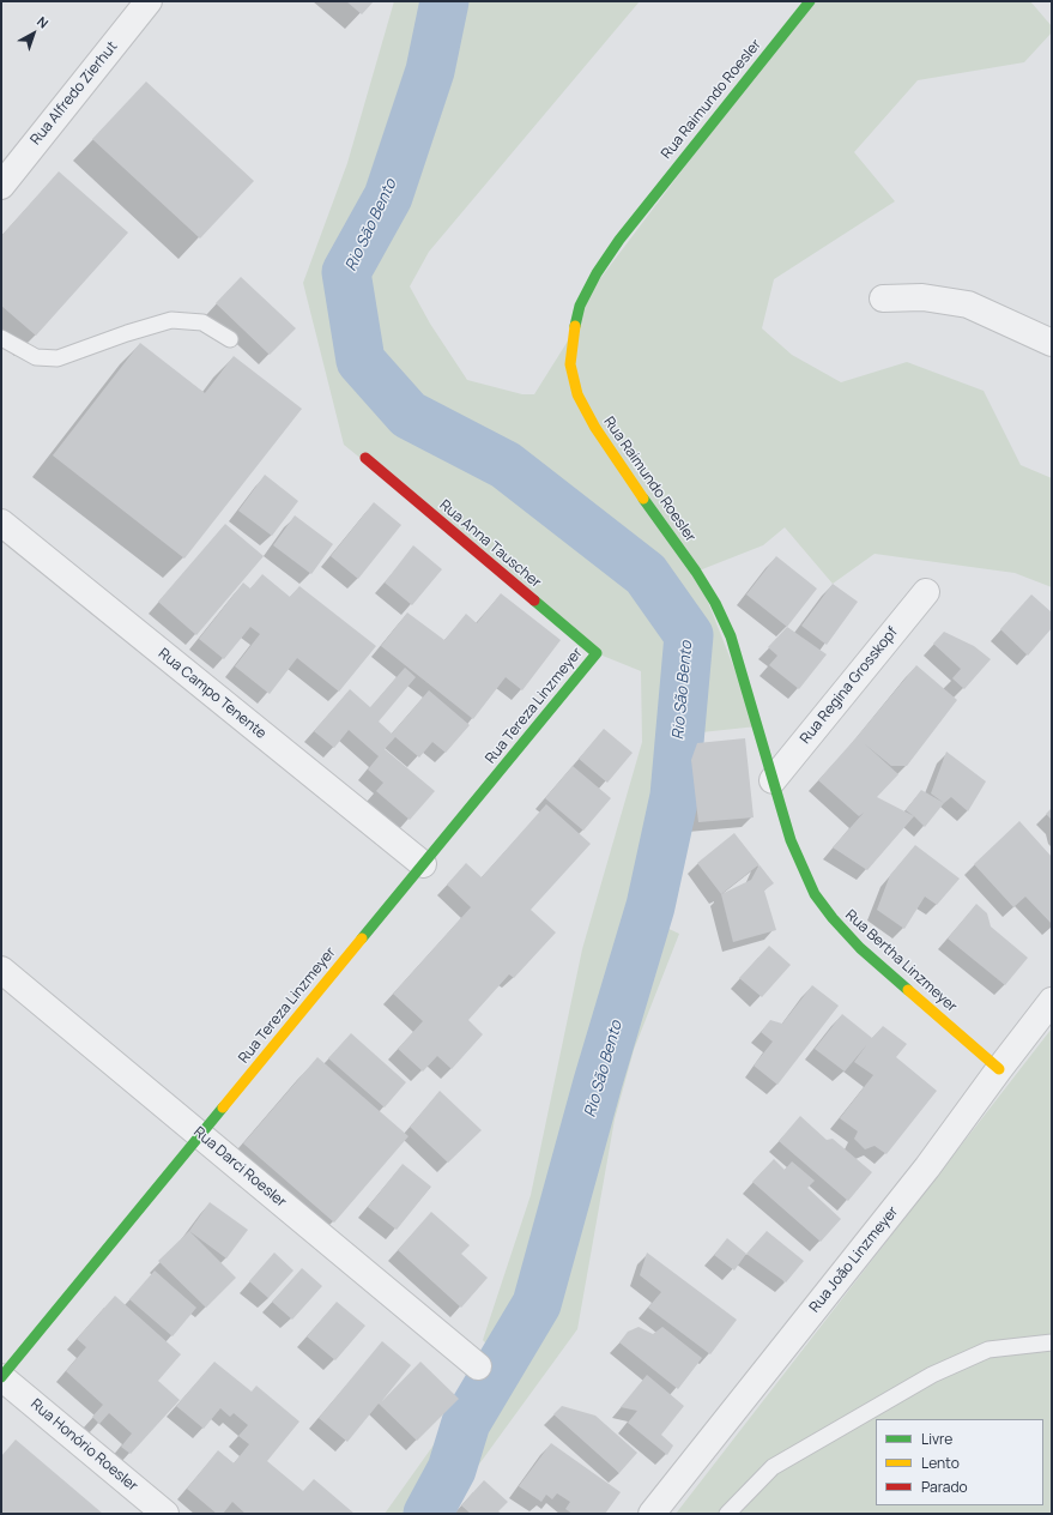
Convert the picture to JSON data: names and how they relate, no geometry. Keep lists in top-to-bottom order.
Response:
{
  "streets": {
    "street": [
      "Rua Alfredo Zierhut",
      "Rua Raimundo Roesler",
      "Rua Anna Tauscher",
      "Rua Regina Grosskopf",
      "Rua Campo Tenente",
      "Rua Tereza Linzmeyer",
      "Rua Bertha Linzmeyer",
      "Rua Darci Roesler",
      "Rua João Linzmeyer",
      "Rua Honório Roesler"
    ]
  },
  "crossings": [
    ["Rua Raimundo Roesler", "Rua Regina Grosskopf"],
    ["Rua Raimundo Roesler", "Rua Bertha Linzmeyer"],
    ["Rua Anna Tauscher", "Rua Tereza Linzmeyer"],
    ["Rua Regina Grosskopf", "Rua Bertha Linzmeyer"],
    ["Rua Campo Tenente", "Rua Tereza Linzmeyer"],
    ["Rua Tereza Linzmeyer", "Rua Darci Roesler"],
    ["Rua Tereza Linzmeyer", "Rua Honório Roesler"],
    ["Rua Bertha Linzmeyer", "Rua João Linzmeyer"]
  ],
  "water": ["Rio São Bento"],
  "legend": ["Livre", "Lento", "Parado"],
  "north": "top right"
}
